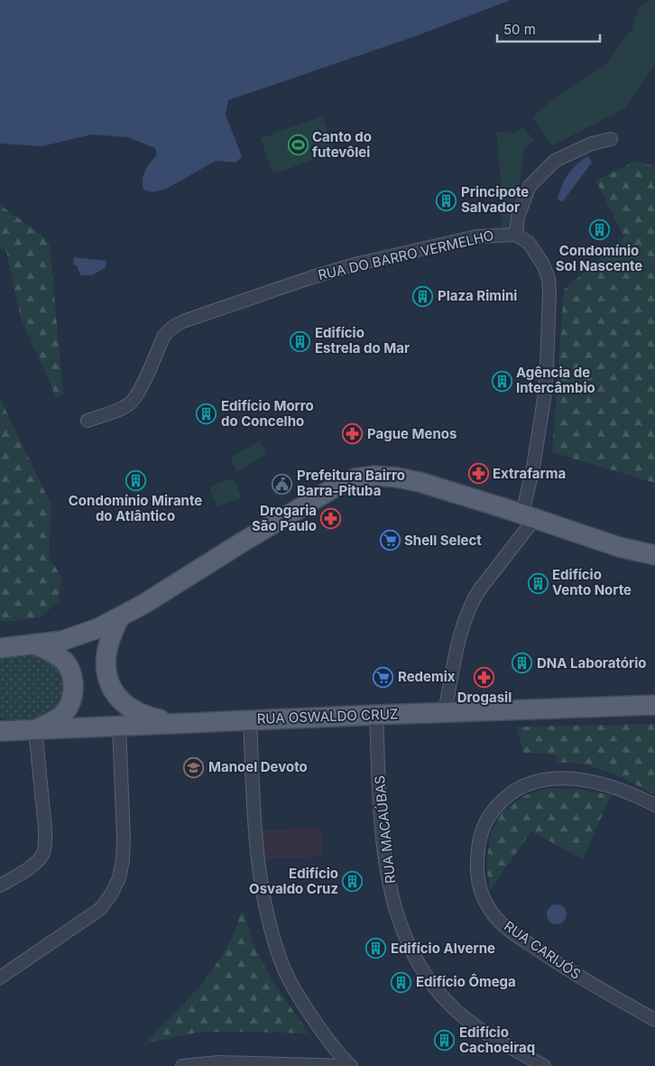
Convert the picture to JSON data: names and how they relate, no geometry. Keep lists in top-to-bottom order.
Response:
{
  "streets": {
    "main road": ["RUA OSWALDO CRUZ"],
    "street": ["RUA DO BARRO VERMELHO", "RUA MACAÚBAS", "RUA CARIJÓS"]
  },
  "crossings": [
    ["RUA OSWALDO CRUZ", "RUA MACAÚBAS"]
  ],
  "places": {
    "sports": ["Canto do futevôlei"],
    "building": [
      "Principote Salvador",
      "Condomínio Sol Nascente",
      "Plaza Rimini",
      "Edifício Estrela do Mar",
      "Agência de Intercâmbio",
      "Edifício Morro do Concelho",
      "Condomínio Mirante do Atlântico",
      "Edifício Vento Norte",
      "DNA Laboratório",
      "Edifício Osvaldo Cruz",
      "Edifício Alverne",
      "Edifício Ômega",
      "Edifício Cachoeiraq"
    ],
    "pharmacy": [
      "Pague Menos",
      "Extrafarma",
      "Drogaria São Paulo",
      "Drogasil"
    ],
    "public building": ["Prefeitura Bairro Barra-Pituba"],
    "supermarket": ["Shell Select", "Redemix"],
    "school or university": ["Manoel Devoto"]
  },
  "scale_bar": "50 m"
}
